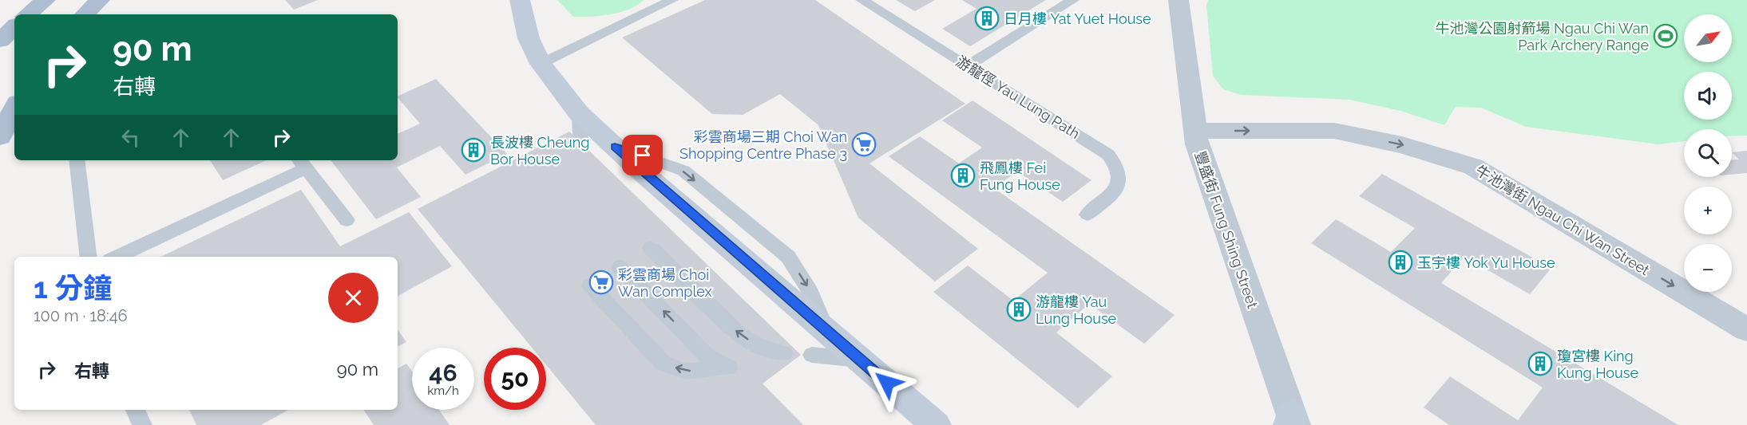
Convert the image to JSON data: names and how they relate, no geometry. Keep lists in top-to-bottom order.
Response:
{
  "streets": {
    "street": ["牛池灣街 Ngau Chi Wan Street", "豐盛街 Fung Shing Street"],
    "lane": ["游龍徑 Yau Lung Path"]
  },
  "crossings": [
    ["牛池灣街 Ngau Chi Wan Street", "豐盛街 Fung Shing Street"]
  ],
  "one_way": ["牛池灣街 Ngau Chi Wan Street"],
  "places": {
    "building": [
      "日月樓 Yat Yuet House",
      "長波樓 Cheung Bor House",
      "飛鳳樓 Fei Fung House",
      "玉宇樓 Yok Yu House",
      "游龍樓 Yau Lung House",
      "瓊宮樓 King Kung House"
    ],
    "sports": ["牛池灣公園射箭場 Ngau Chi Wan Park Archery Range"],
    "supermarket": ["彩雲商場三期 Choi Wan Shopping Centre Phase 3", "彩雲商場 Choi Wan Complex"]
  },
  "north": "top right",
  "page": {
    "map_buttons": ["+", "−"],
    "turn": ["90 m", "右轉"],
    "heading": ["1 分鐘", "100 m · 18:46"],
    "list": [
      {
        "name": "右轉",
        "value": "90 m"
      }
    ],
    "speed": "46 km/h",
    "limit": "50"
  }
}
